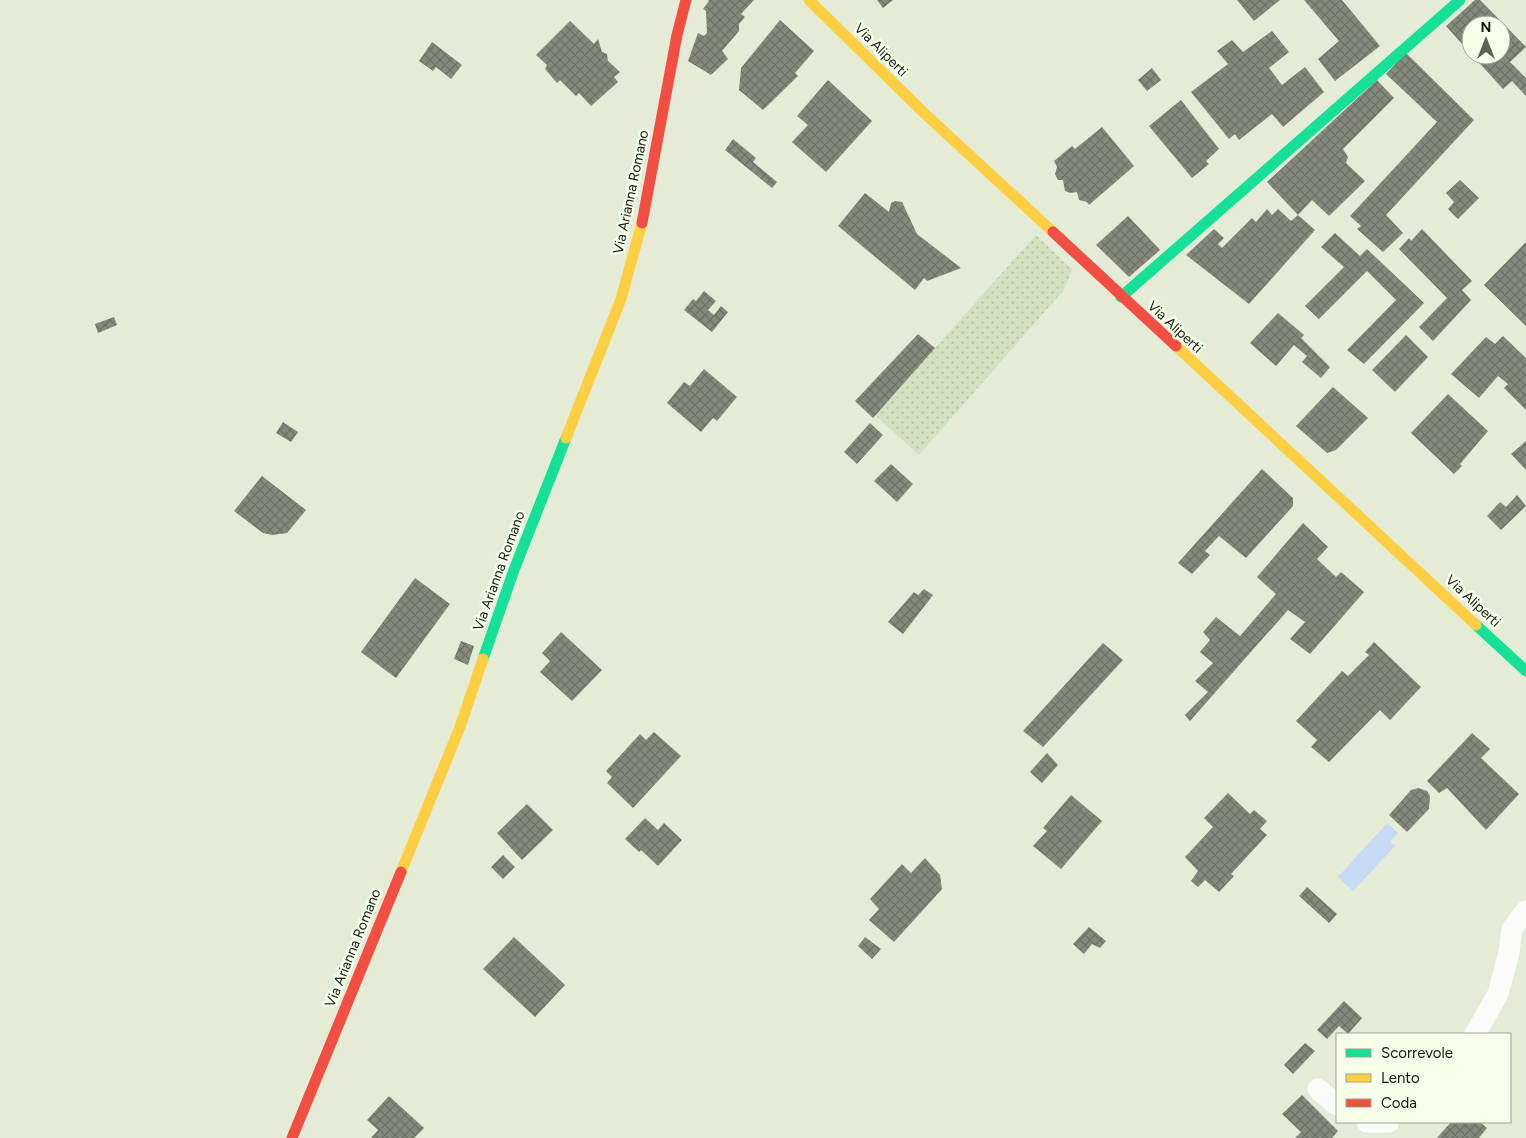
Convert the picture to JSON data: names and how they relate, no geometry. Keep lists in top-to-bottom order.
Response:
{
  "streets": {
    "street": ["Via Aliperti", "Via Arianna Romano"]
  },
  "legend": ["Scorrevole", "Lento", "Coda"],
  "north": "top"
}
